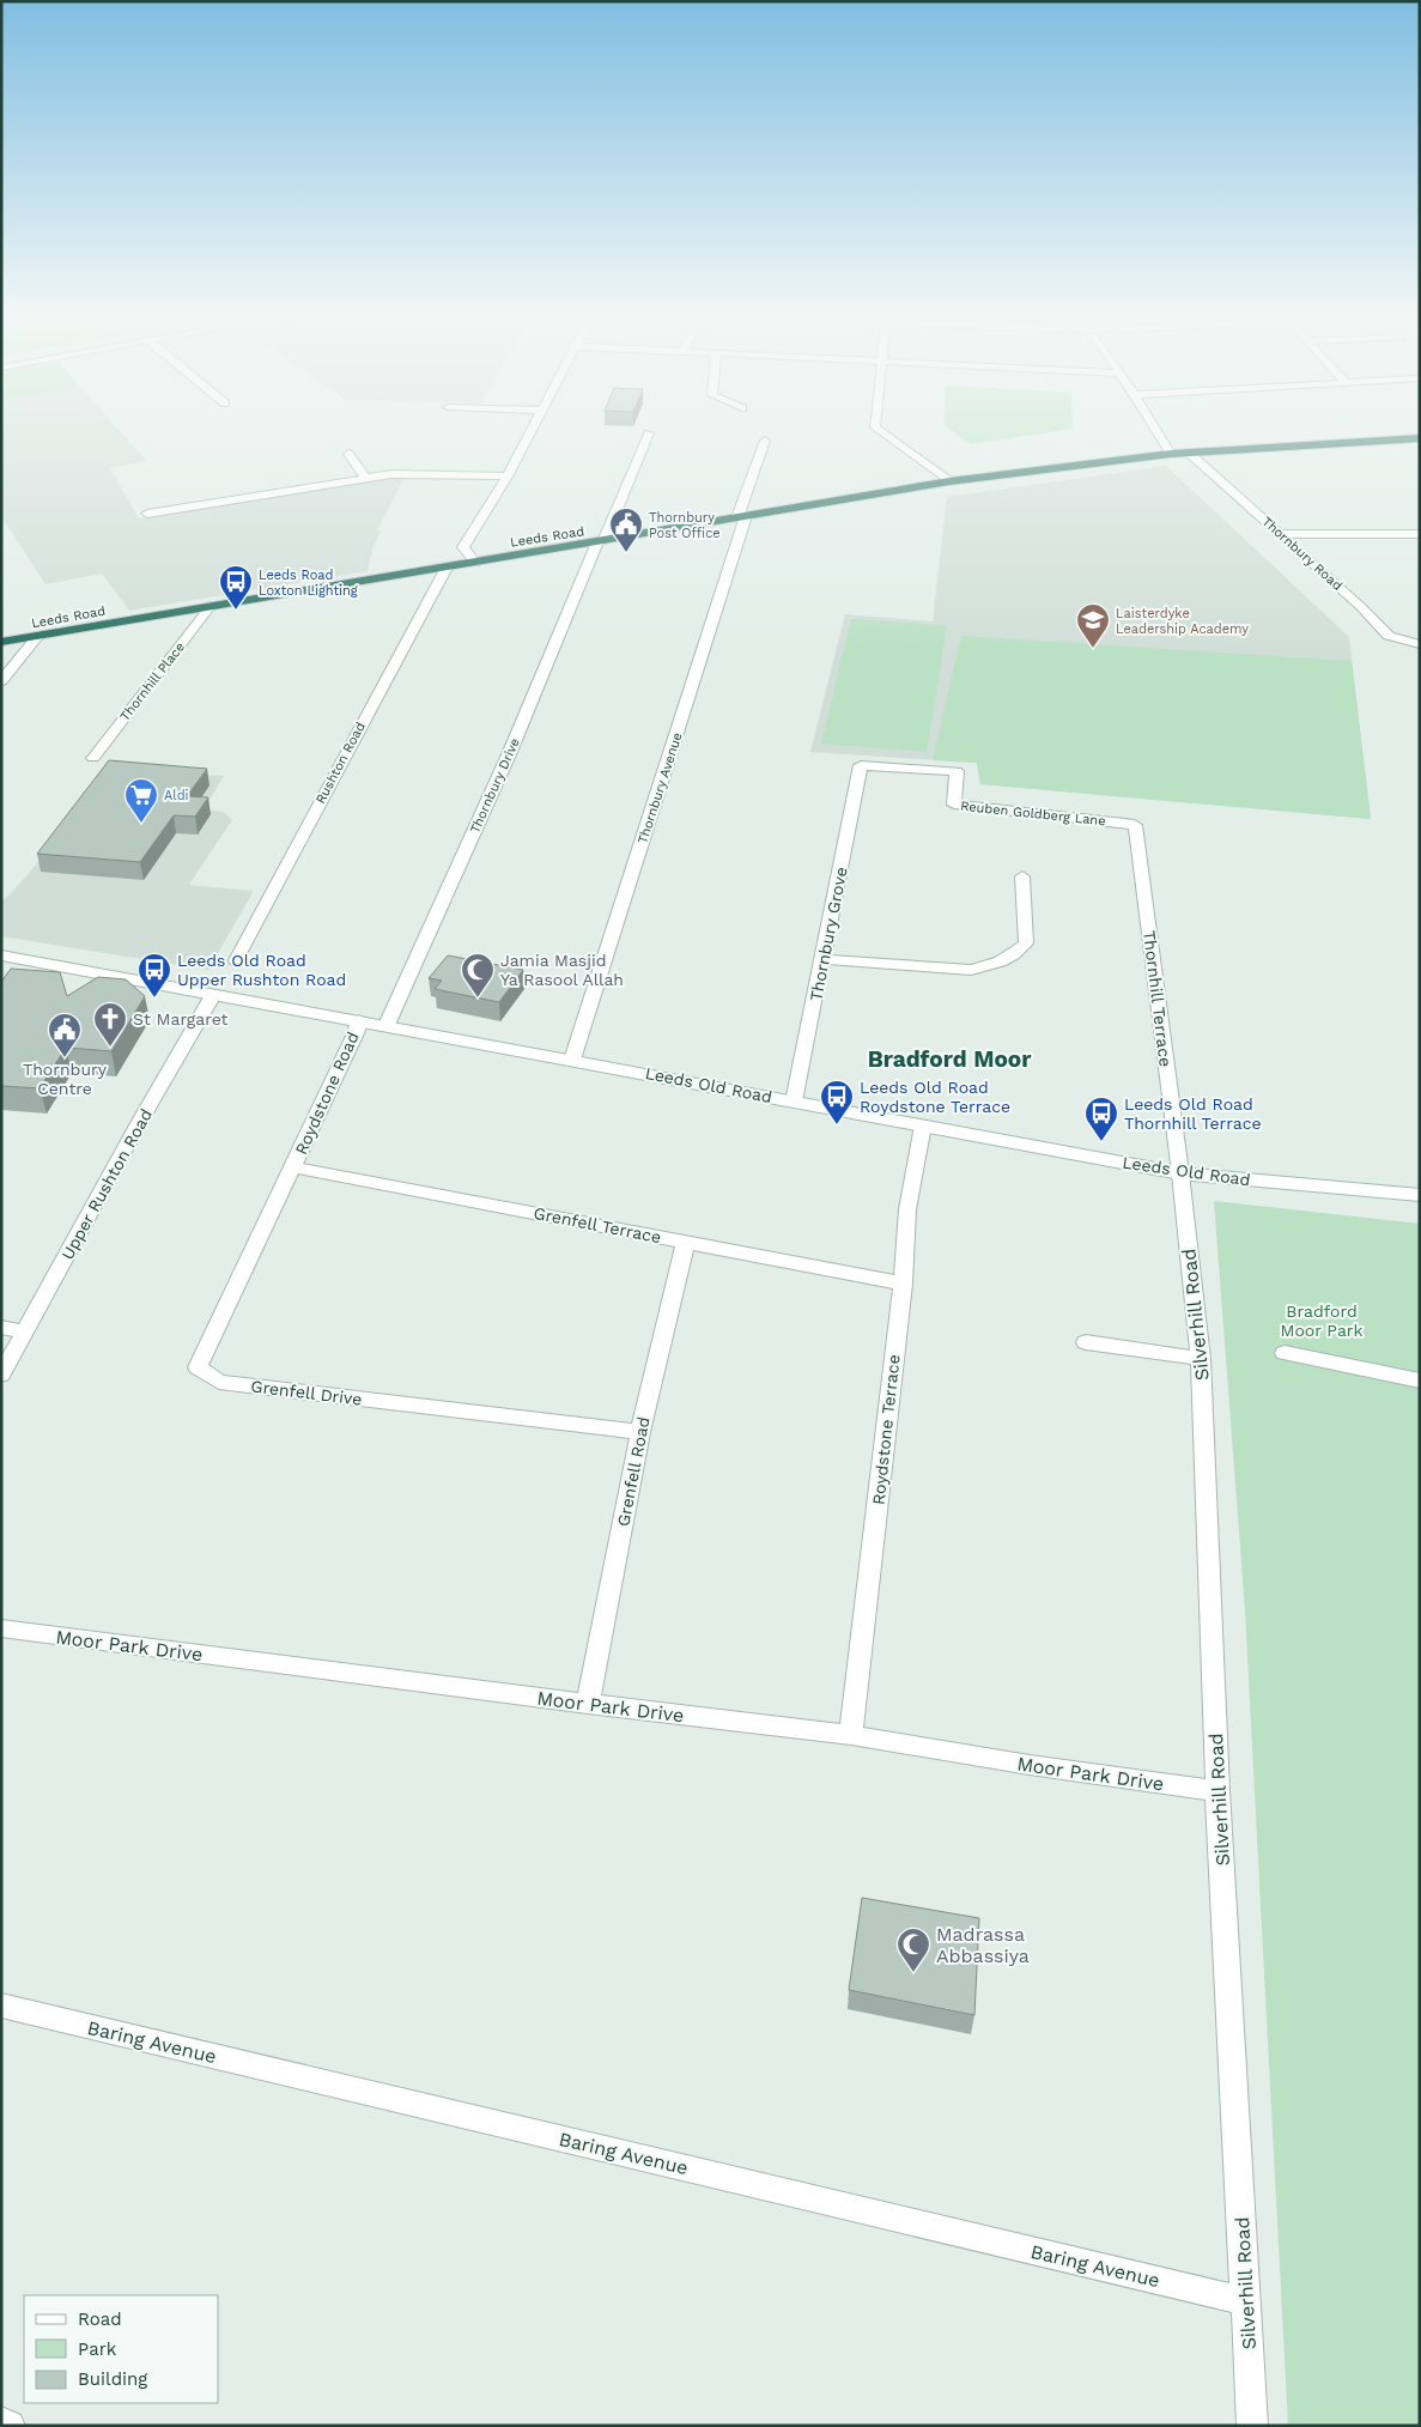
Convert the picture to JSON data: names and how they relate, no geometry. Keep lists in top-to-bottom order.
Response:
{
  "streets": {
    "highway": ["Leeds Road"],
    "street": [
      "Thornbury Road",
      "Thornhill Place",
      "Rushton Road",
      "Thornbury Drive",
      "Thornbury Avenue",
      "Reuben Goldberg Lane",
      "Thornbury Grove",
      "Thornhill Terrace",
      "Leeds Old Road",
      "Roydstone Road",
      "Upper Rushton Road",
      "Grenfell Terrace",
      "Silverhill Road",
      "Grenfell Drive",
      "Roydstone Terrace",
      "Grenfell Road",
      "Moor Park Drive",
      "Baring Avenue"
    ]
  },
  "crossings": [
    ["Leeds Road", "Thornbury Road"],
    ["Leeds Road", "Thornhill Place"],
    ["Leeds Road", "Rushton Road"],
    ["Leeds Road", "Thornbury Drive"],
    ["Leeds Road", "Thornbury Avenue"],
    ["Thornbury Drive", "Leeds Old Road"],
    ["Thornbury Avenue", "Leeds Old Road"],
    ["Reuben Goldberg Lane", "Thornbury Grove"],
    ["Reuben Goldberg Lane", "Thornhill Terrace"],
    ["Thornbury Grove", "Leeds Old Road"],
    ["Thornhill Terrace", "Leeds Old Road"],
    ["Thornhill Terrace", "Silverhill Road"],
    ["Leeds Old Road", "Roydstone Road"],
    ["Leeds Old Road", "Upper Rushton Road"],
    ["Leeds Old Road", "Silverhill Road"],
    ["Leeds Old Road", "Roydstone Terrace"],
    ["Roydstone Road", "Grenfell Terrace"],
    ["Roydstone Road", "Grenfell Drive"],
    ["Grenfell Terrace", "Grenfell Drive"],
    ["Grenfell Terrace", "Roydstone Terrace"],
    ["Grenfell Terrace", "Grenfell Road"],
    ["Silverhill Road", "Moor Park Drive"],
    ["Silverhill Road", "Baring Avenue"],
    ["Grenfell Drive", "Grenfell Road"],
    ["Roydstone Terrace", "Moor Park Drive"],
    ["Grenfell Road", "Moor Park Drive"]
  ],
  "districts": ["Bradford Moor"],
  "parks": ["Bradford Moor Park"],
  "places": {
    "public building": ["Thornbury Post Office", "Thornbury Centre"],
    "bus stop": [
      "Leeds Road Loxton Lighting",
      "Leeds Old Road Upper Rushton Road",
      "Leeds Old Road Roydstone Terrace",
      "Leeds Old Road Thornhill Terrace"
    ],
    "school or university": ["Laisterdyke Leadership Academy"],
    "supermarket": ["Aldi"],
    "mosque": ["Jamia Masjid Ya Rasool Allah", "Madrassa Abbassiya"],
    "church": ["St Margaret"]
  },
  "legend": ["Road", "Park", "Building"]
}
